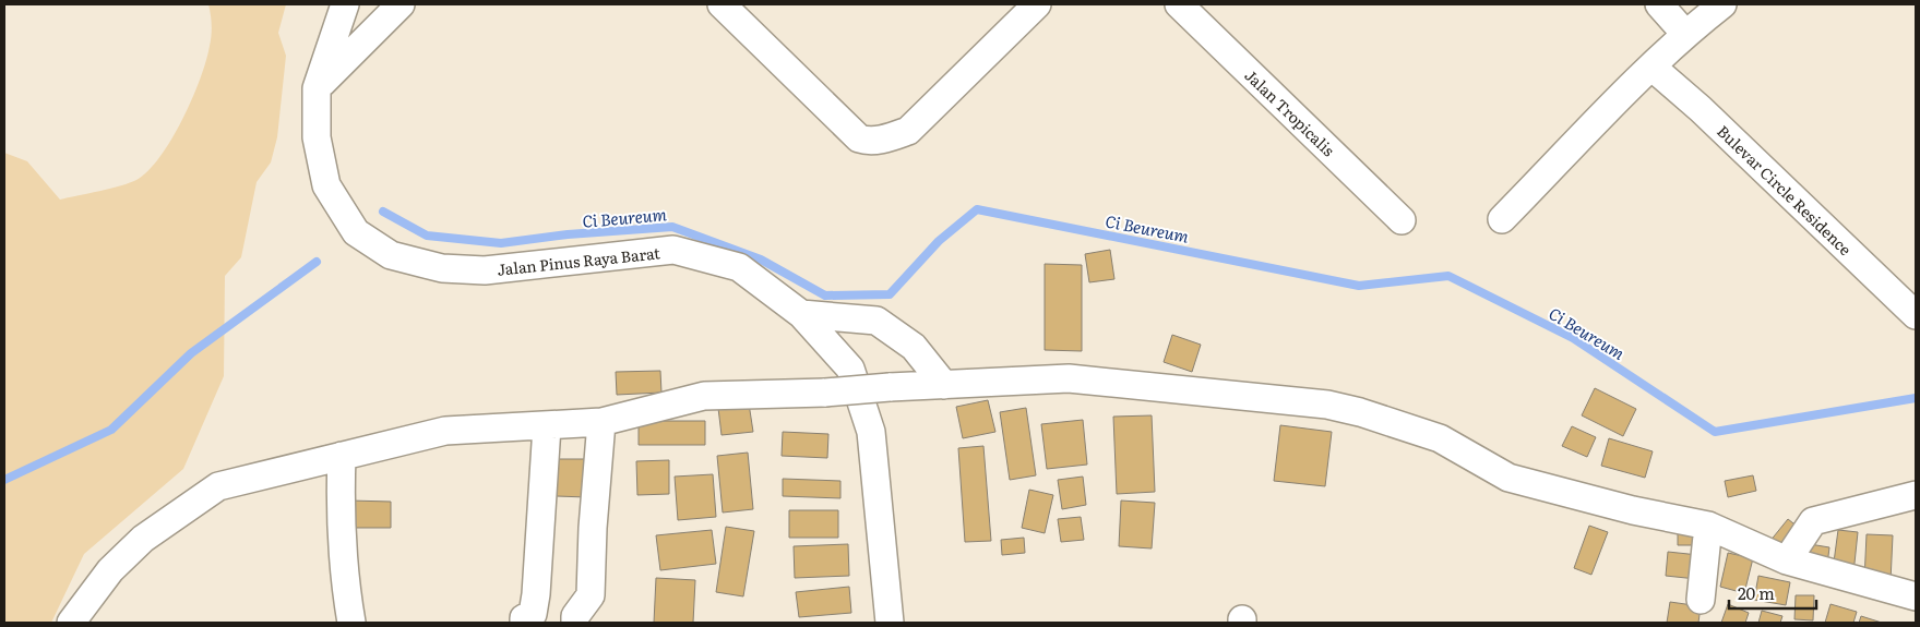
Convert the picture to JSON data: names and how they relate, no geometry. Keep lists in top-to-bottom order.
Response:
{
  "streets": {
    "street": ["Jalan Tropicalis", "Bulevar Circle Residence", "Jalan Pinus Raya Barat"]
  },
  "water": ["Ci Beureum"],
  "scale_bar": "20 m"
}
